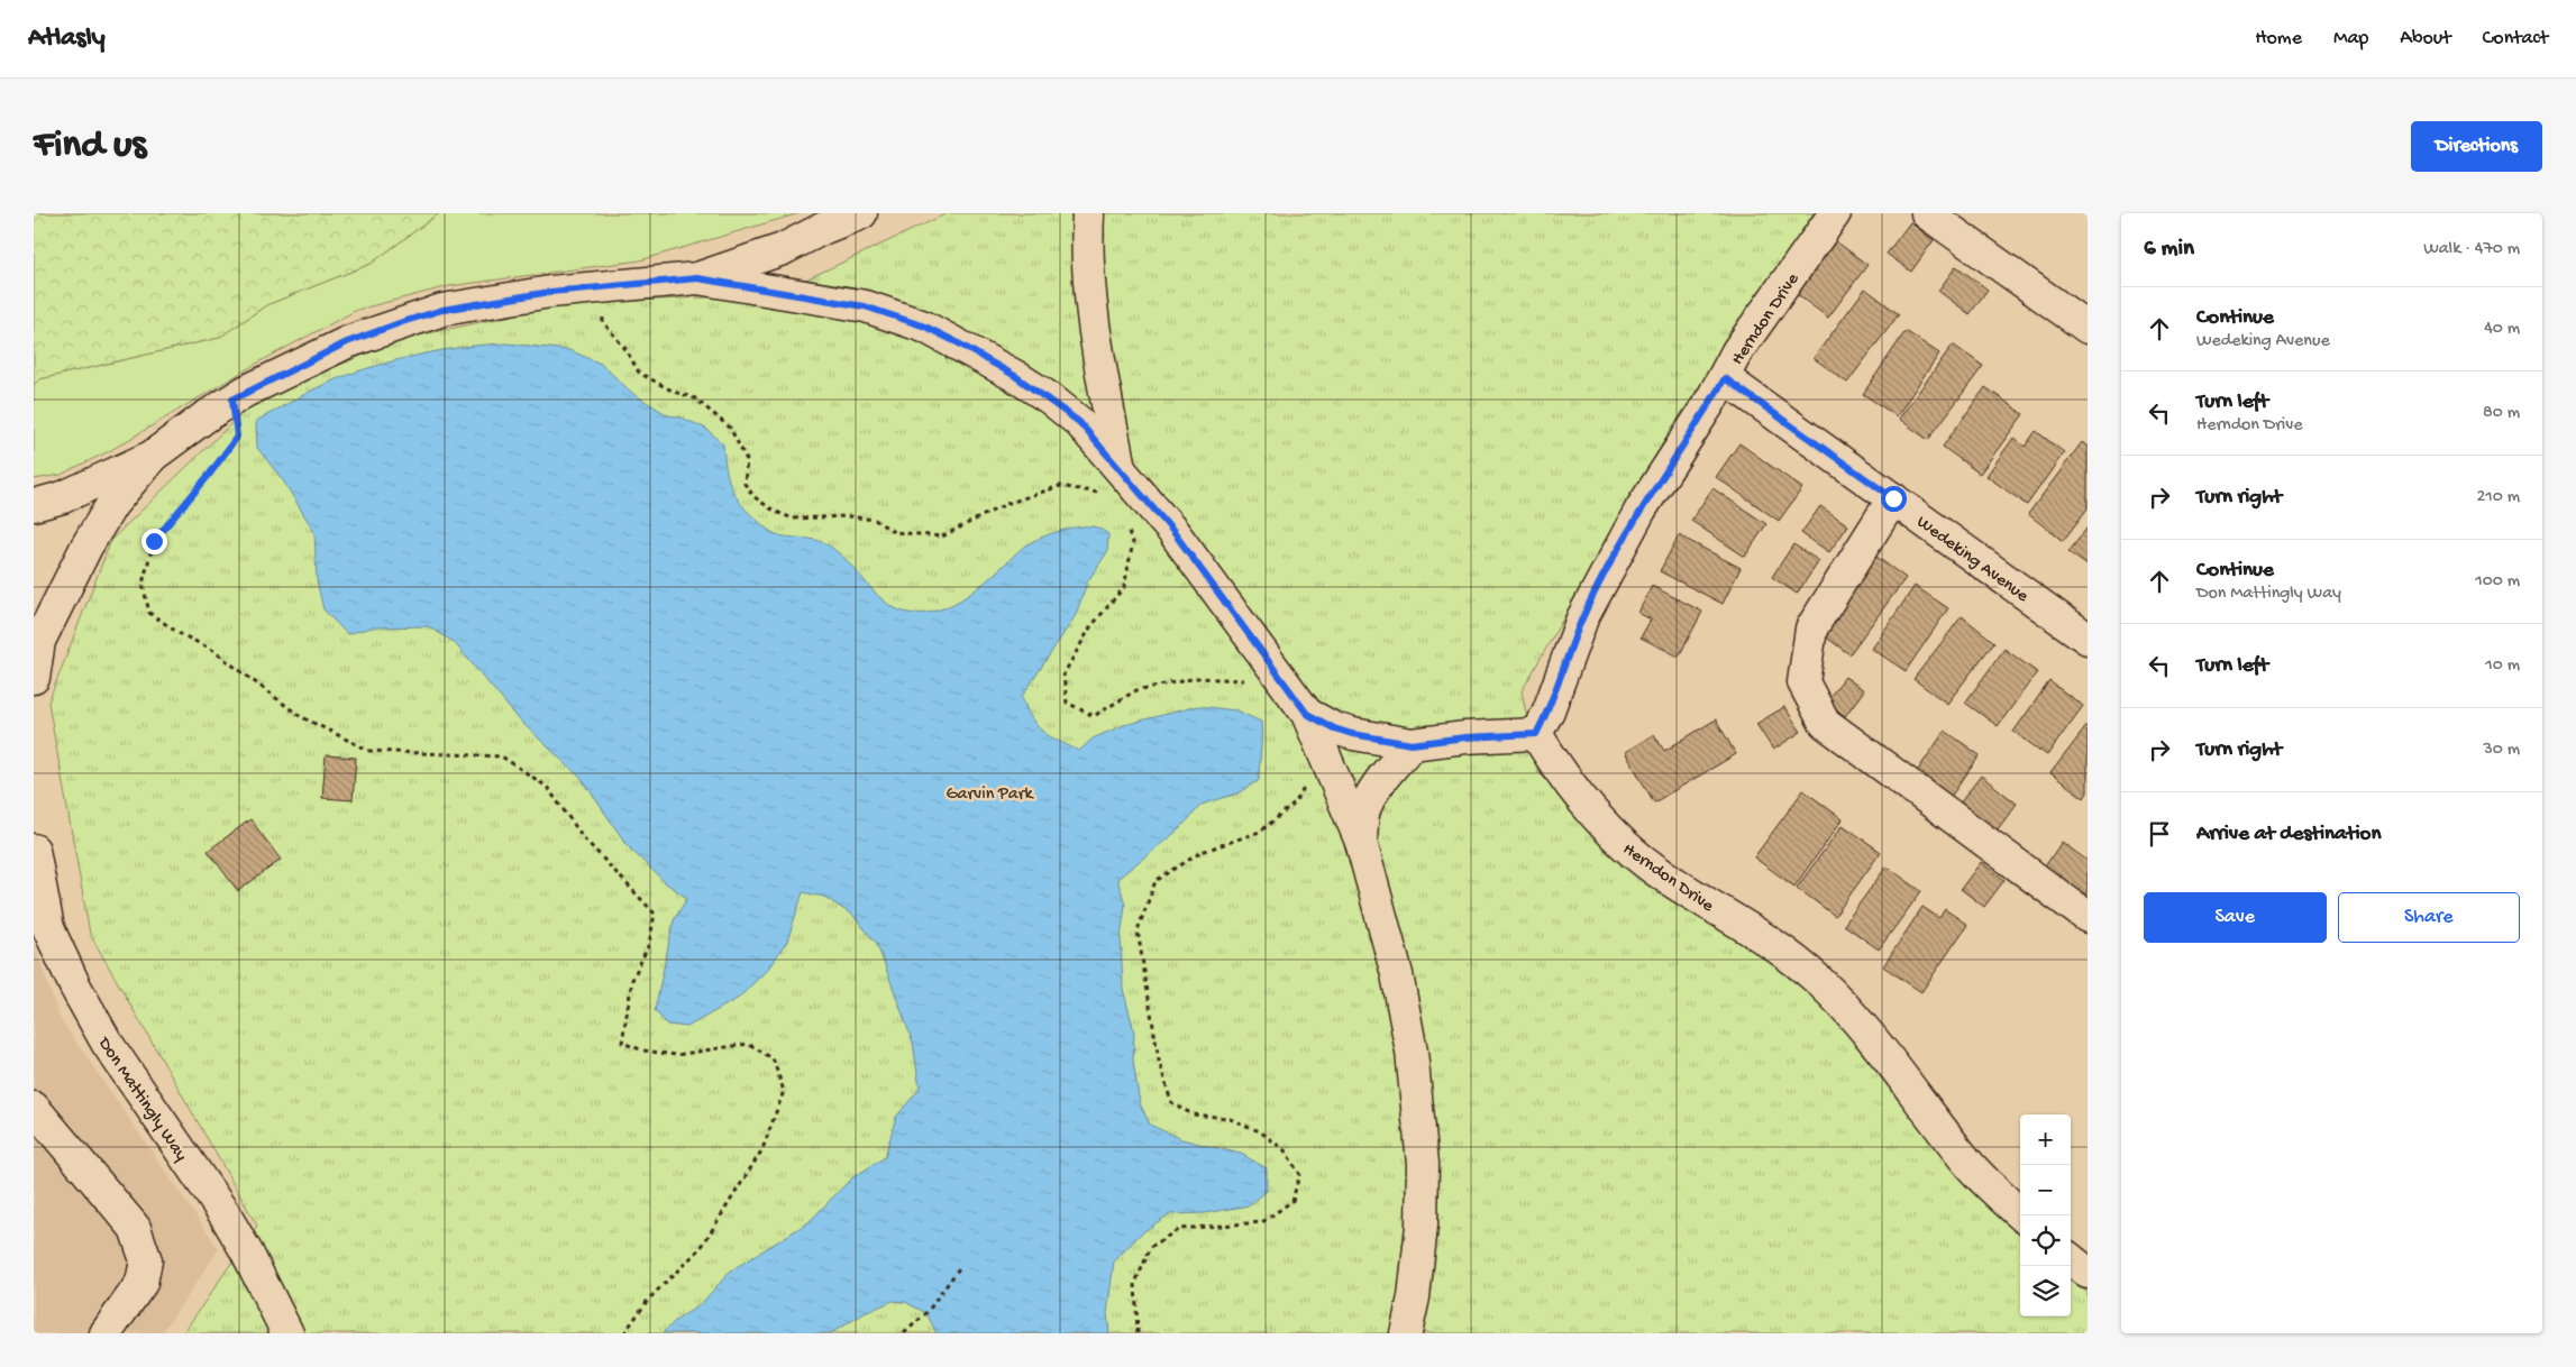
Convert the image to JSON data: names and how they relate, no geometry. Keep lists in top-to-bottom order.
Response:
{
  "streets": {
    "street": ["Herndon Drive", "Wedeking Avenue", "Don Mattingly Way"]
  },
  "crossings": [
    ["Herndon Drive", "Wedeking Avenue"]
  ],
  "parks": ["Garvin Park"],
  "page": {
    "header": "Atlasly",
    "nav": [
      "Home",
      "Map",
      "About",
      "Contact"
    ],
    "buttons": [
      "Directions",
      ["Save", "Share"]
    ],
    "title": "Find us",
    "heading": ["6 min", "Walk · 470 m"],
    "list": [
      ["Continue", "Wedeking Avenue", "40 m"],
      ["Turn left", "Herndon Drive", "80 m"],
      ["Turn right", "210 m"],
      ["Continue", "Don Mattingly Way", "100 m"],
      ["Turn left", "10 m"],
      ["Turn right", "30 m"],
      "Arrive at destination"
    ],
    "map_buttons": ["+", "−"]
  }
}
